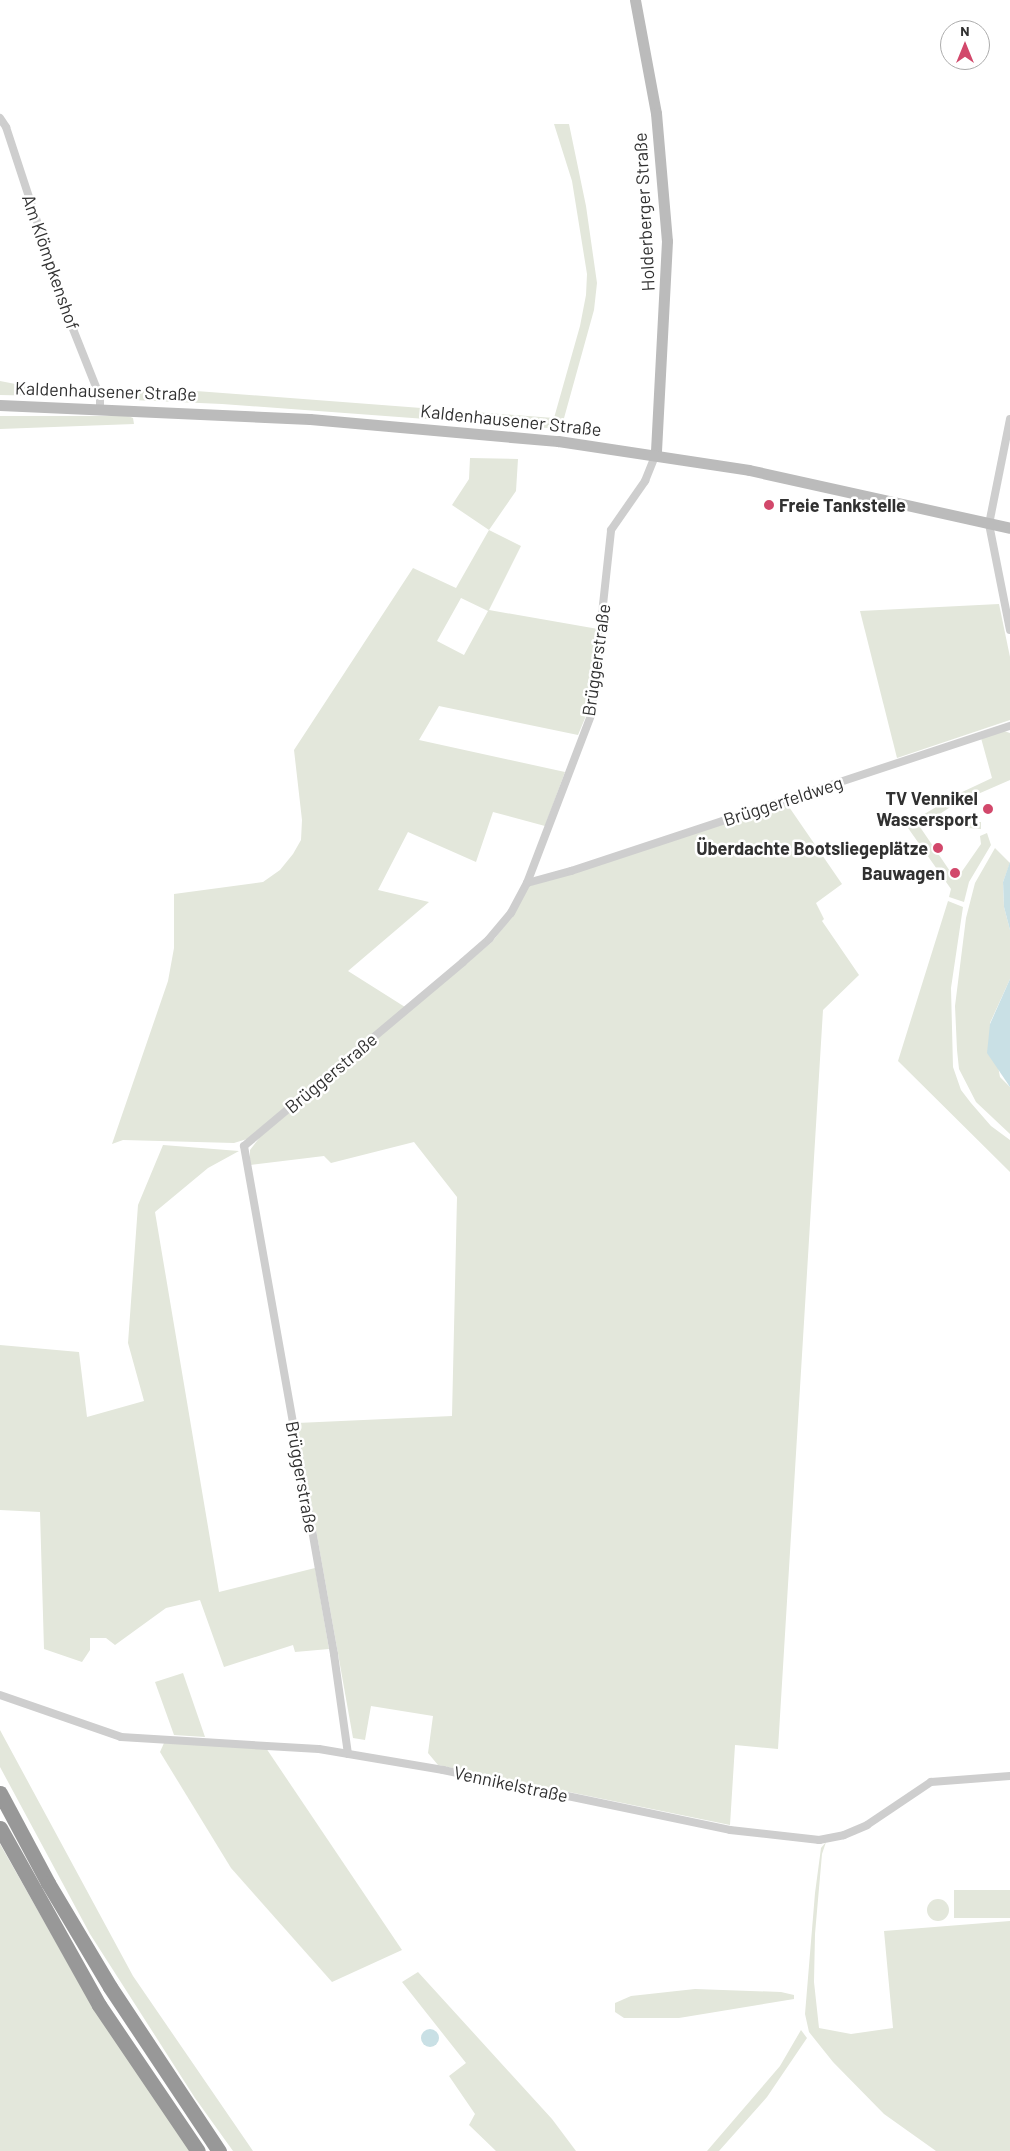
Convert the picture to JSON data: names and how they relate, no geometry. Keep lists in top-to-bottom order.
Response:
{
  "streets": {
    "main road": ["Holderberger Straße", "Kaldenhausener Straße"],
    "street": [
      "Am Klömpkenshof",
      "Brüggerstraße",
      "Brüggerfeldweg",
      "Vennikelstraße"
    ]
  },
  "crossings": [
    ["Holderberger Straße", "Kaldenhausener Straße"],
    ["Holderberger Straße", "Brüggerstraße"],
    ["Am Klömpkenshof", "Kaldenhausener Straße"],
    ["Kaldenhausener Straße", "Brüggerstraße"],
    ["Brüggerstraße", "Brüggerfeldweg"],
    ["Brüggerstraße", "Vennikelstraße"]
  ],
  "places": [
    "Freie Tankstelle",
    "TV Vennikel Wassersport",
    "Überdachte Bootsliegeplätze",
    "Bauwagen"
  ],
  "north": "top"
}
